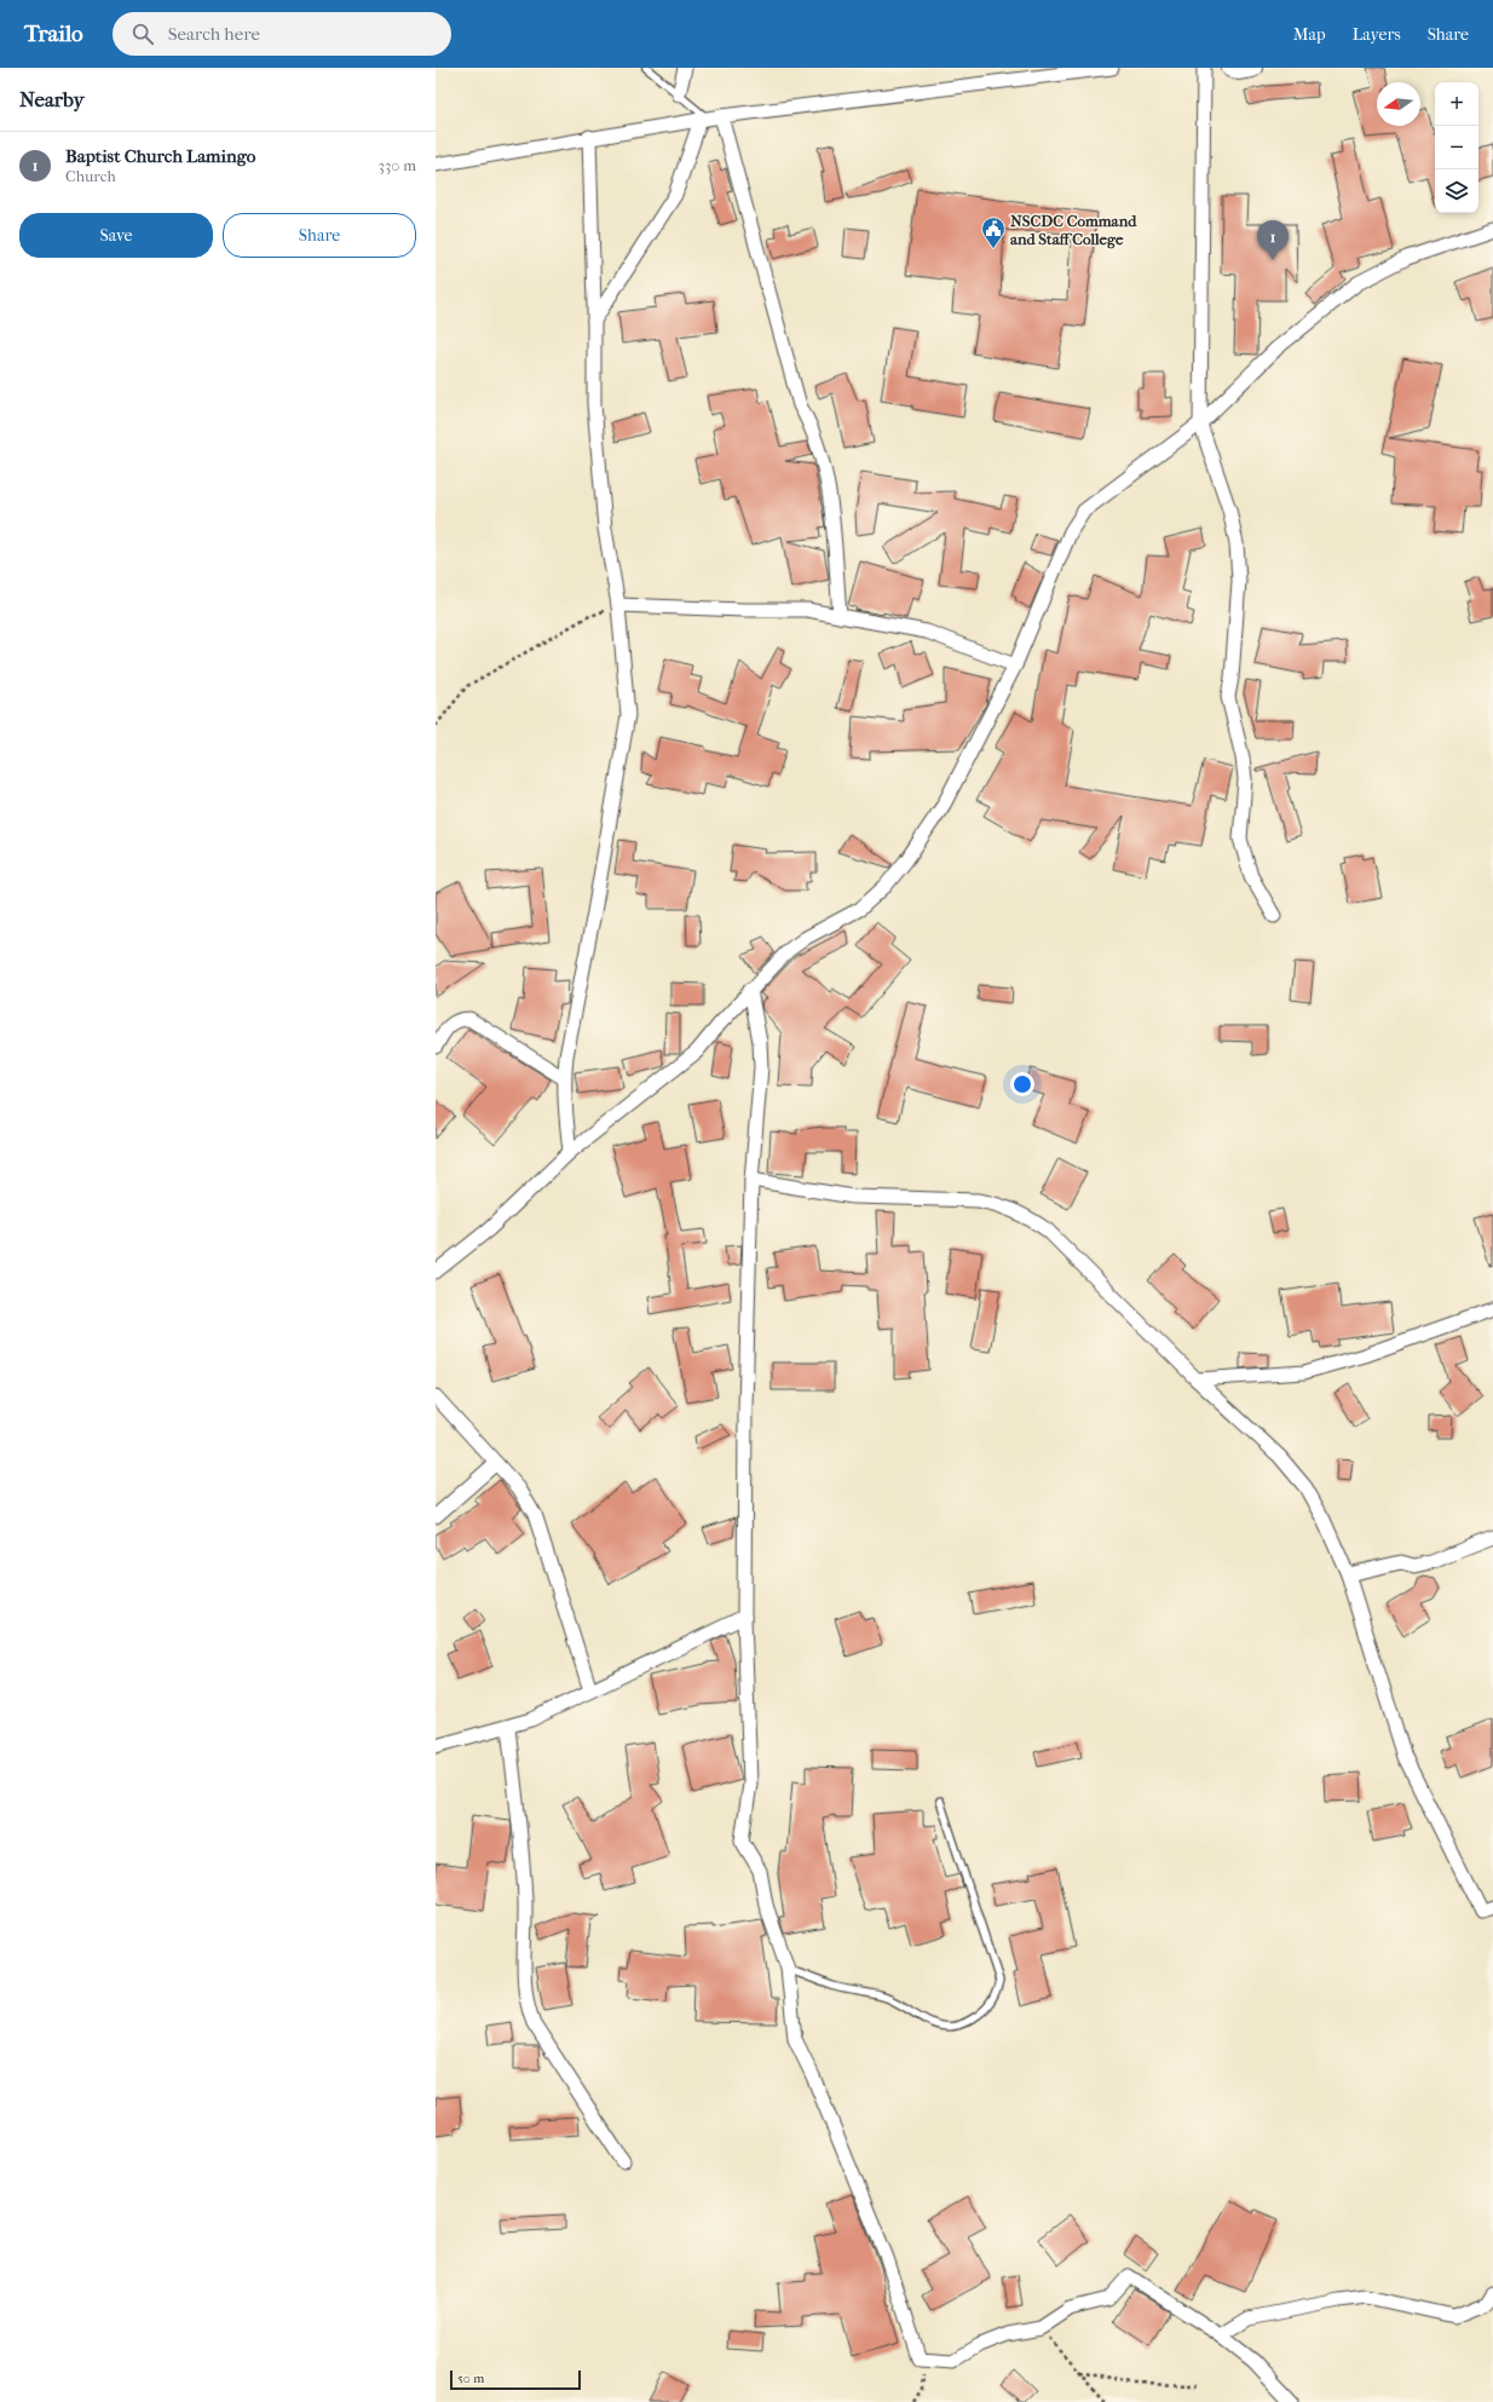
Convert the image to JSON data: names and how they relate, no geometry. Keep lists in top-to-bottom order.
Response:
{
  "places": {
    "public building": ["NSCDC Command and Staff College"]
  },
  "scale_bar": "50 m",
  "north": "left",
  "page": {
    "header": "Trailo",
    "search": "Search here",
    "nav": ["Map", "Layers", "Share"],
    "heading": "Nearby",
    "map_buttons": ["+", "−"],
    "list": [
      {
        "mark": "1",
        "name": "Baptist Church Lamingo",
        "note": "Church",
        "value": "330 m"
      }
    ],
    "buttons": ["Save", "Share"],
    "pins": "1",
    "scale": "50 m"
  }
}
